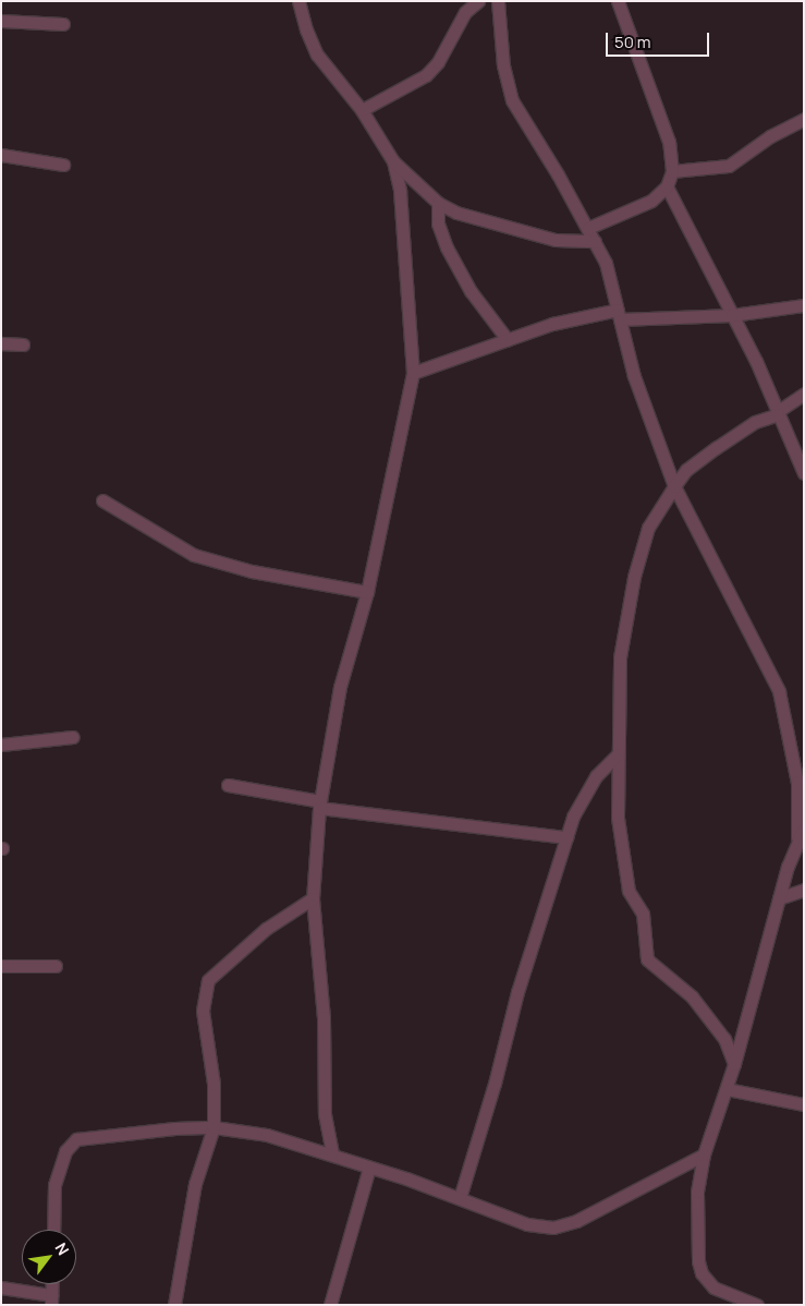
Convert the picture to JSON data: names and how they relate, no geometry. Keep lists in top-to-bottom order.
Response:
{
  "scale_bar": "50 m",
  "north": "top right"
}
